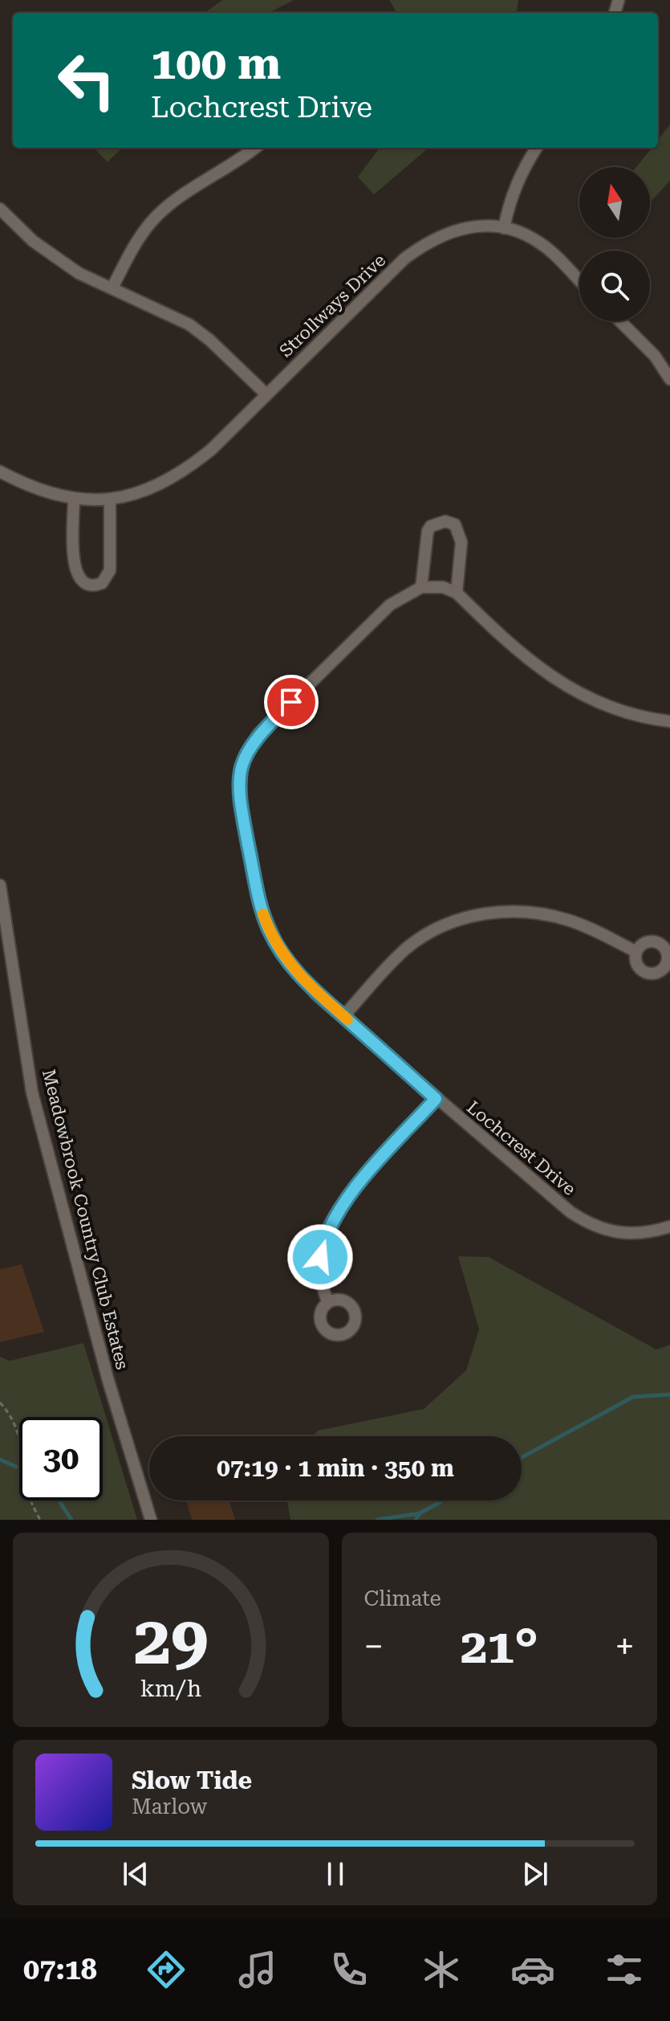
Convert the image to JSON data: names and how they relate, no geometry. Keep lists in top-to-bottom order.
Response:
{
  "streets": {
    "street": ["Strollways Drive", "Lochcrest Drive", "Meadowbrook Country Club Estates"]
  },
  "north": "top",
  "page": {
    "turn": ["100 m", "Lochcrest Drive"],
    "limit": "30",
    "trip": "07:19 · 1 min · 350 m",
    "tile": "Climate",
    "heat": ["−", "21°", "+"],
    "song": ["Slow Tide", "Marlow"],
    "tabs": "07:18",
    "gauge": ["29", "km/h"]
  }
}
